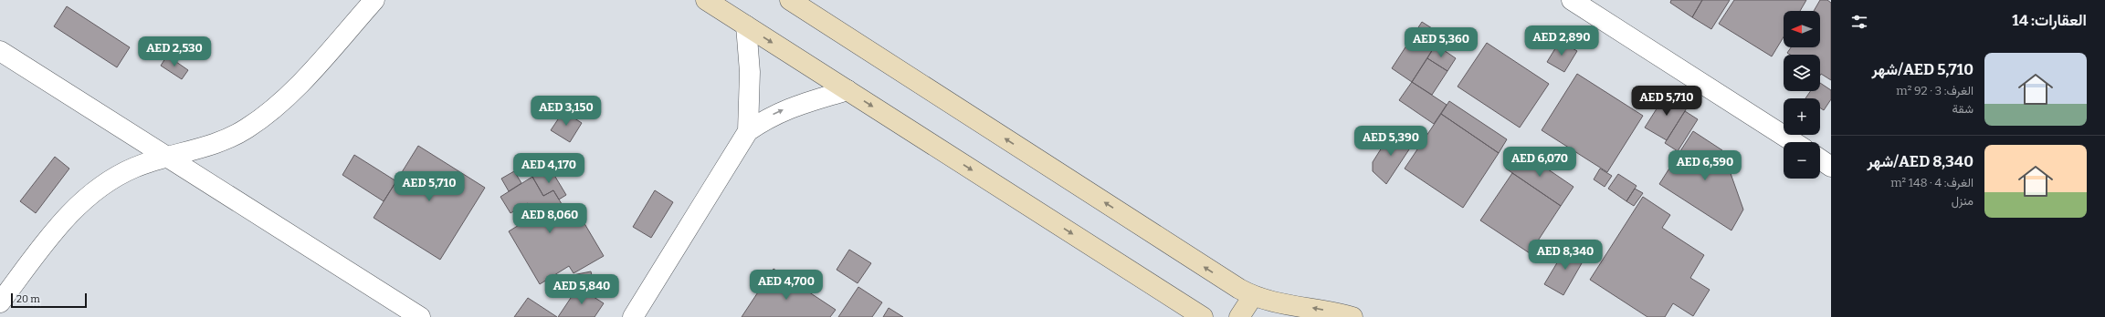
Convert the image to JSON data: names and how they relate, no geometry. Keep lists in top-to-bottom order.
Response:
{
  "scale_bar": "20 m",
  "north": "left",
  "page": {
    "heading": "العقارات: 14",
    "map_buttons": ["+", "−"],
    "price": [
      "AED 2,890",
      "AED 5,360",
      "AED 2,530",
      "AED 5,710",
      "AED 3,150",
      "AED 5,390",
      "AED 6,070",
      "AED 6,590",
      "AED 4,170",
      "AED 5,710",
      "AED 8,060",
      "AED 8,340",
      "AED 4,700",
      "AED 5,840"
    ],
    "list": [
      {
        "name": "AED 5,710/شهر",
        "note": "الغرف: 3 · 92 m² · شقة"
      },
      {
        "name": "AED 8,340/شهر",
        "note": "الغرف: 4 · 148 m² · منزل"
      }
    ],
    "scale": "20 m"
  }
}
